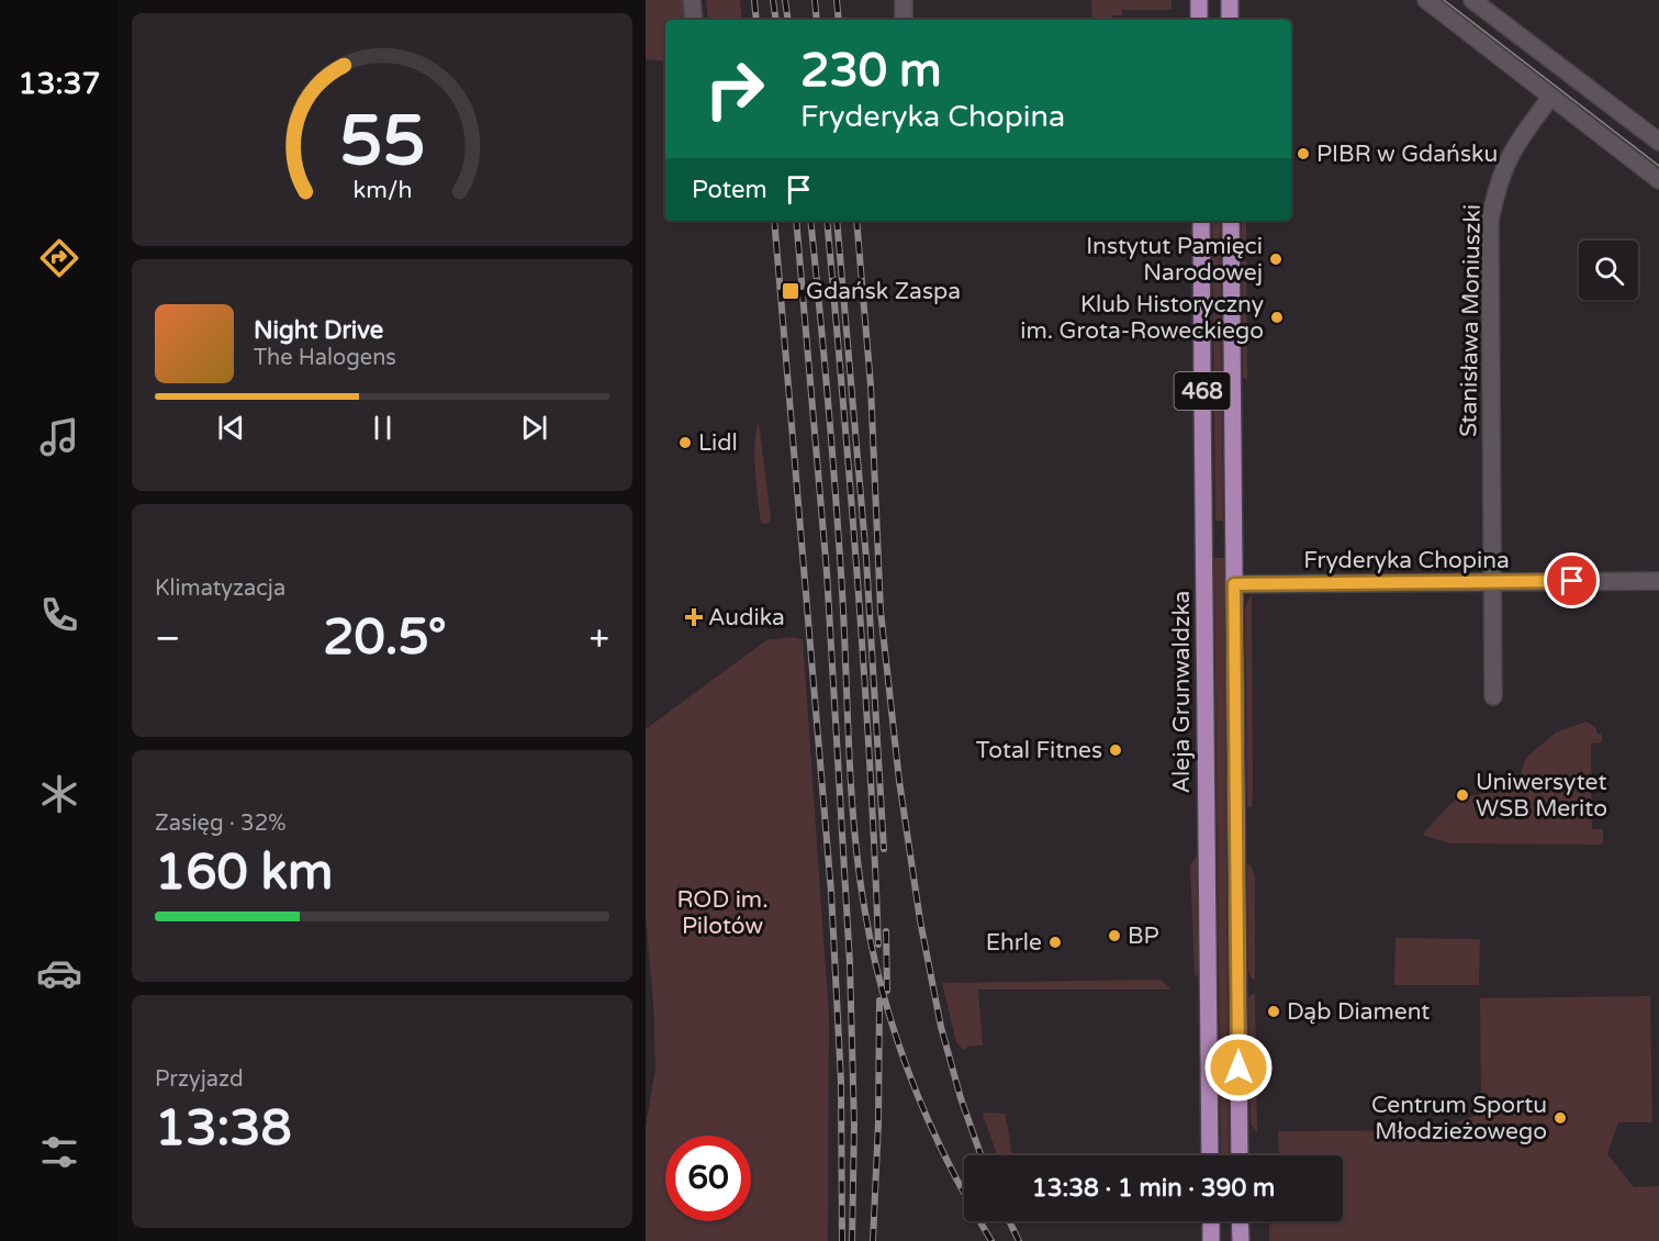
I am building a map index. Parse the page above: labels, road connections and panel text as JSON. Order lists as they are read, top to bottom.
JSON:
{
  "streets": {
    "main road": ["468", "Aleja Grunwaldzka"],
    "street": ["Stanisława Moniuszki", "Fryderyka Chopina"]
  },
  "crossings": [
    ["Stanisława Moniuszki", "Fryderyka Chopina"],
    ["468", "Fryderyka Chopina"]
  ],
  "parks": ["ROD im. Pilotów"],
  "places": {
    "other": [
      "PIBR w Gdańsku",
      "Instytut Pamięci Narodowej",
      "Klub Historyczny im. Grota-Roweckiego",
      "Lidl",
      "Total Fitnes",
      "Uniwersytet WSB Merito",
      "BP",
      "Ehrle",
      "Dąb Diament",
      "Centrum Sportu Młodzieżowego"
    ],
    "transit": ["Gdańsk Zaspa"],
    "health": ["Audika"]
  },
  "page": {
    "tabs": "13:37",
    "turn": ["230 m", "Fryderyka Chopina"],
    "then": "Potem",
    "song": ["Night Drive", "The Halogens"],
    "tile": [
      "Klimatyzacja",
      ["Zasięg · 32%", "160 km"],
      ["Przyjazd", "13:38"]
    ],
    "heat": ["−", "20.5°", "+"],
    "limit": "60",
    "trip": "13:38 · 1 min · 390 m",
    "gauge": ["55", "km/h"]
  }
}
